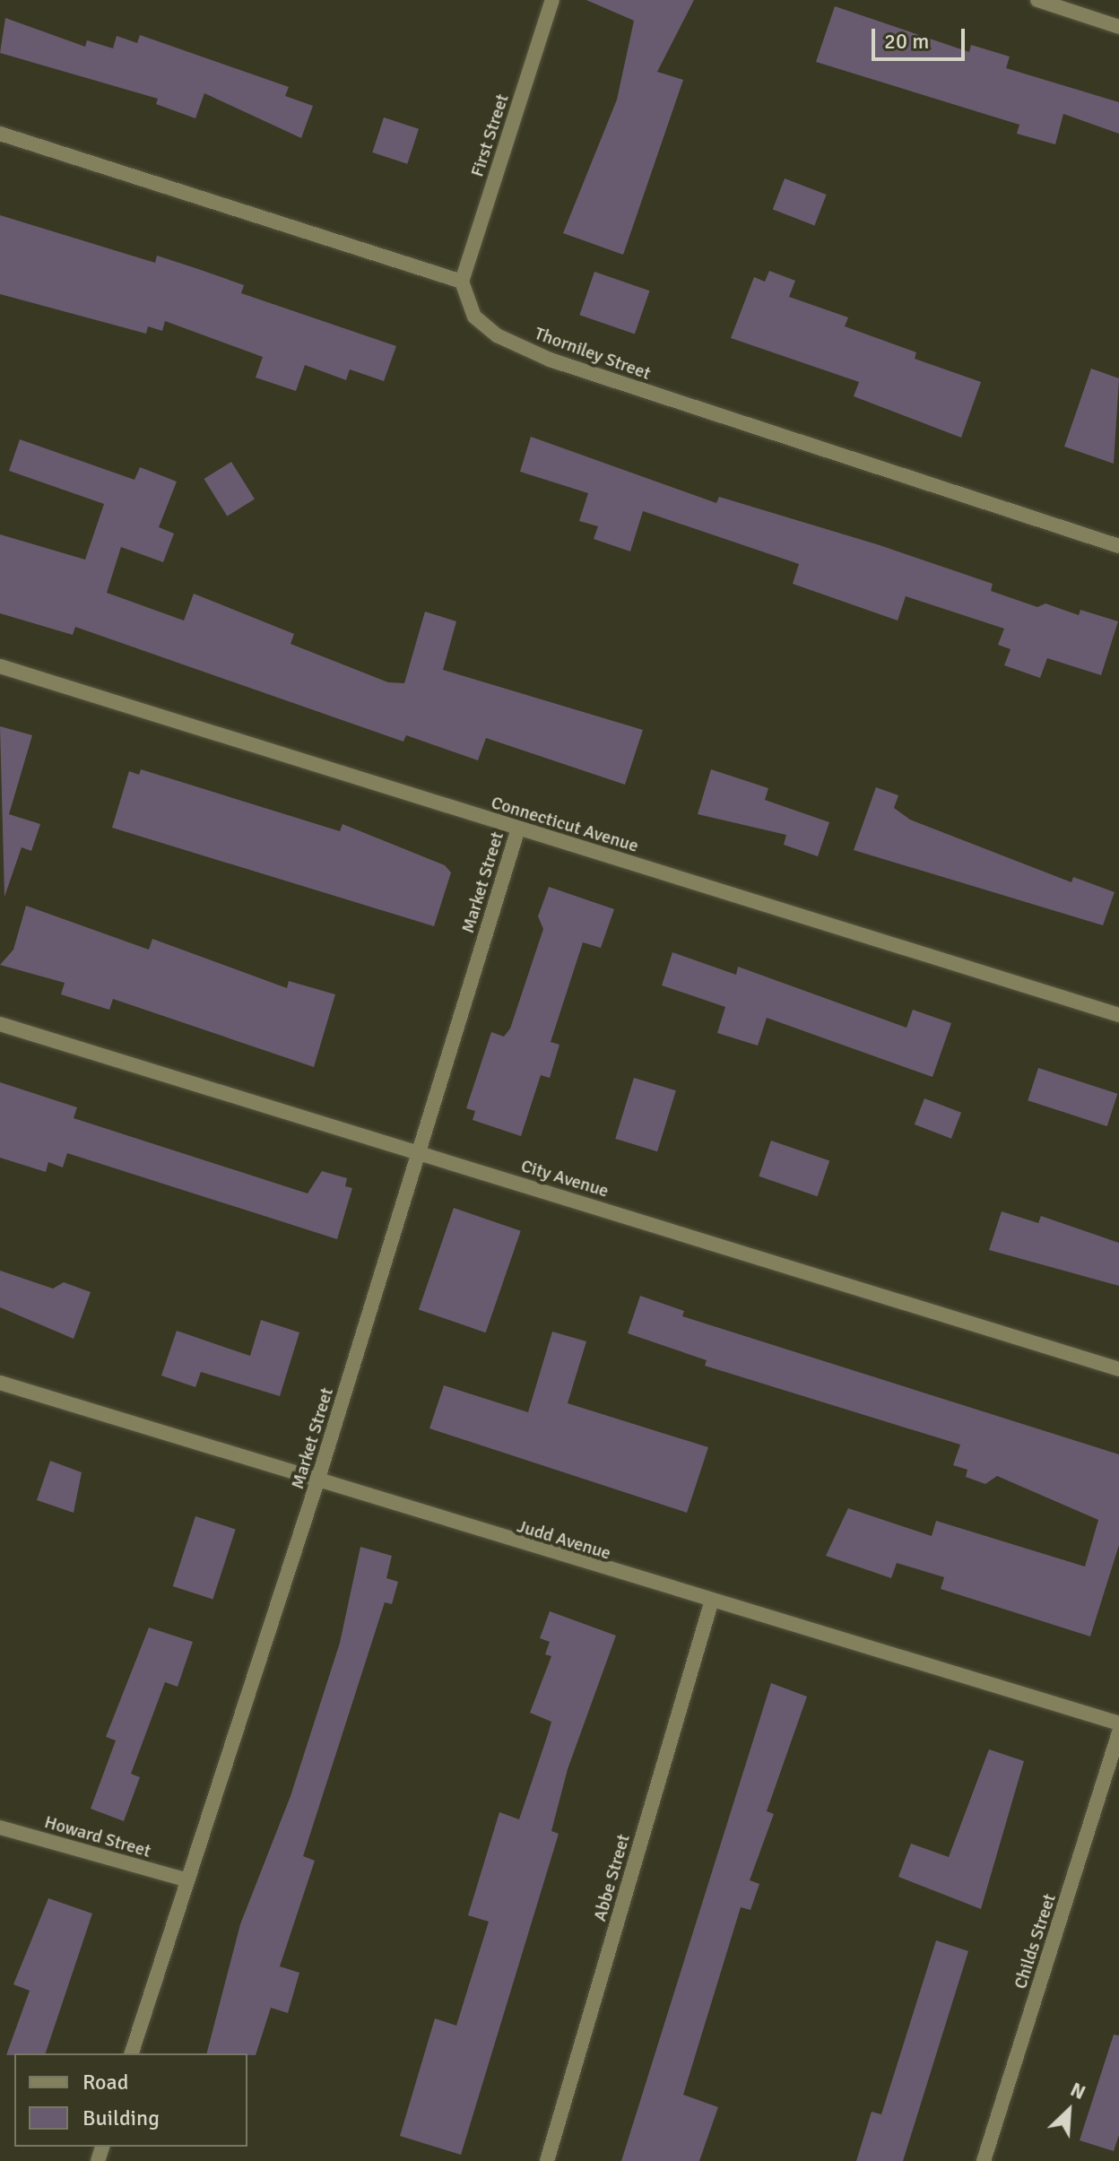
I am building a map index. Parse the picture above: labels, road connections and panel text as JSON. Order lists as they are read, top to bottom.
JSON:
{
  "streets": {
    "street": [
      "First Street",
      "Thorniley Street",
      "Connecticut Avenue",
      "Market Street",
      "City Avenue",
      "Judd Avenue",
      "Howard Street",
      "Abbe Street",
      "Childs Street"
    ]
  },
  "crossings": [
    ["First Street", "Thorniley Street"],
    ["Connecticut Avenue", "Market Street"],
    ["Market Street", "City Avenue"],
    ["Market Street", "Judd Avenue"],
    ["Market Street", "Howard Street"],
    ["Judd Avenue", "Abbe Street"]
  ],
  "legend": ["Road", "Building"],
  "scale_bar": "20 m",
  "north": "top right"
}
